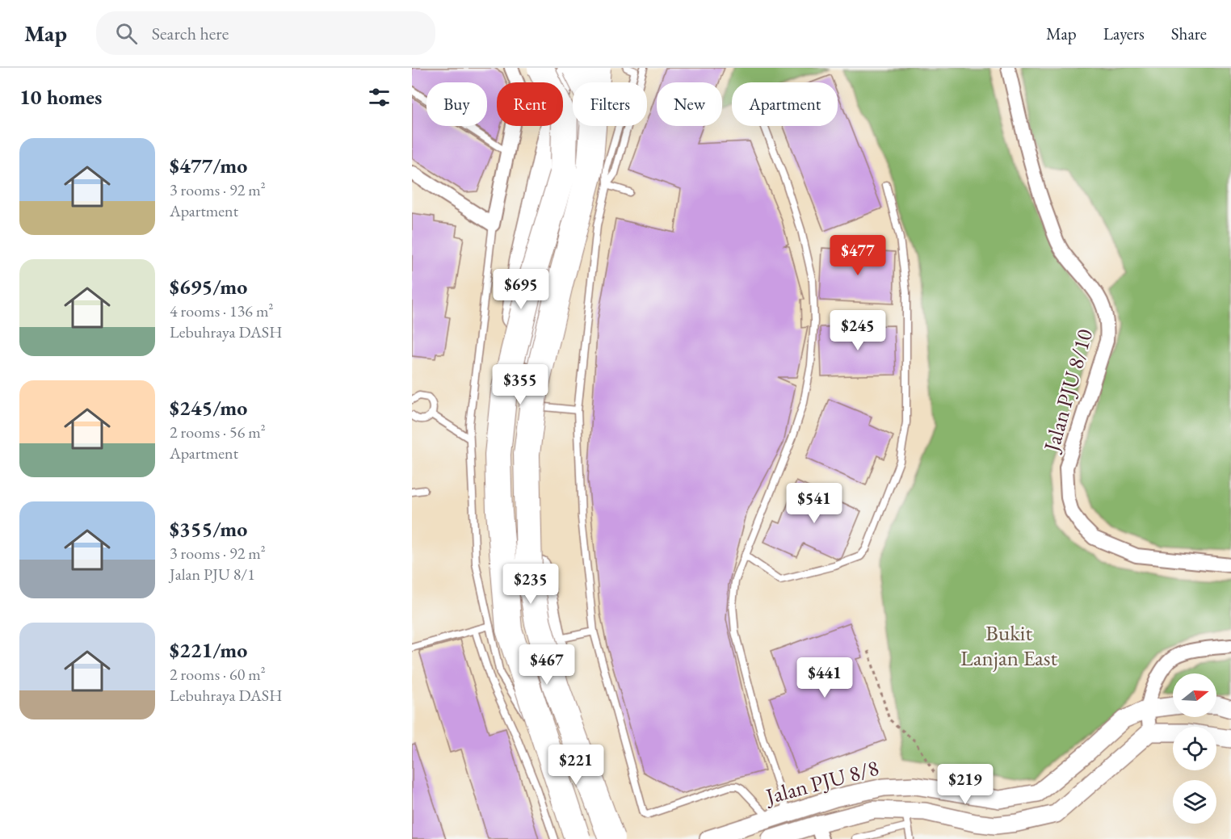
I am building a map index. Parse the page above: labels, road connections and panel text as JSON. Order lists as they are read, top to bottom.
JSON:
{
  "streets": {
    "street": ["Jalan PJU 8/10", "Jalan PJU 8/8"]
  },
  "parks": ["Bukit Lanjan East"],
  "north": "right",
  "page": {
    "header": "Map",
    "search": "Search here",
    "nav": ["Map", "Layers", "Share"],
    "heading": "10 homes",
    "chip": [
      "Buy",
      "Rent",
      "Filters",
      "New",
      "Apartment"
    ],
    "list": [
      {
        "name": "$477/mo",
        "note": "3 rooms · 92 m² · Apartment"
      },
      {
        "name": "$695/mo",
        "note": "4 rooms · 136 m² · Lebuhraya DASH"
      },
      {
        "name": "$245/mo",
        "note": "2 rooms · 56 m² · Apartment"
      },
      {
        "name": "$355/mo",
        "note": "3 rooms · 92 m² · Jalan PJU 8/1"
      },
      {
        "name": "$221/mo",
        "note": "2 rooms · 60 m² · Lebuhraya DASH"
      }
    ],
    "price": [
      "$477",
      "$695",
      "$245",
      "$355",
      "$541",
      "$235",
      "$467",
      "$441",
      "$221",
      "$219"
    ]
  }
}
